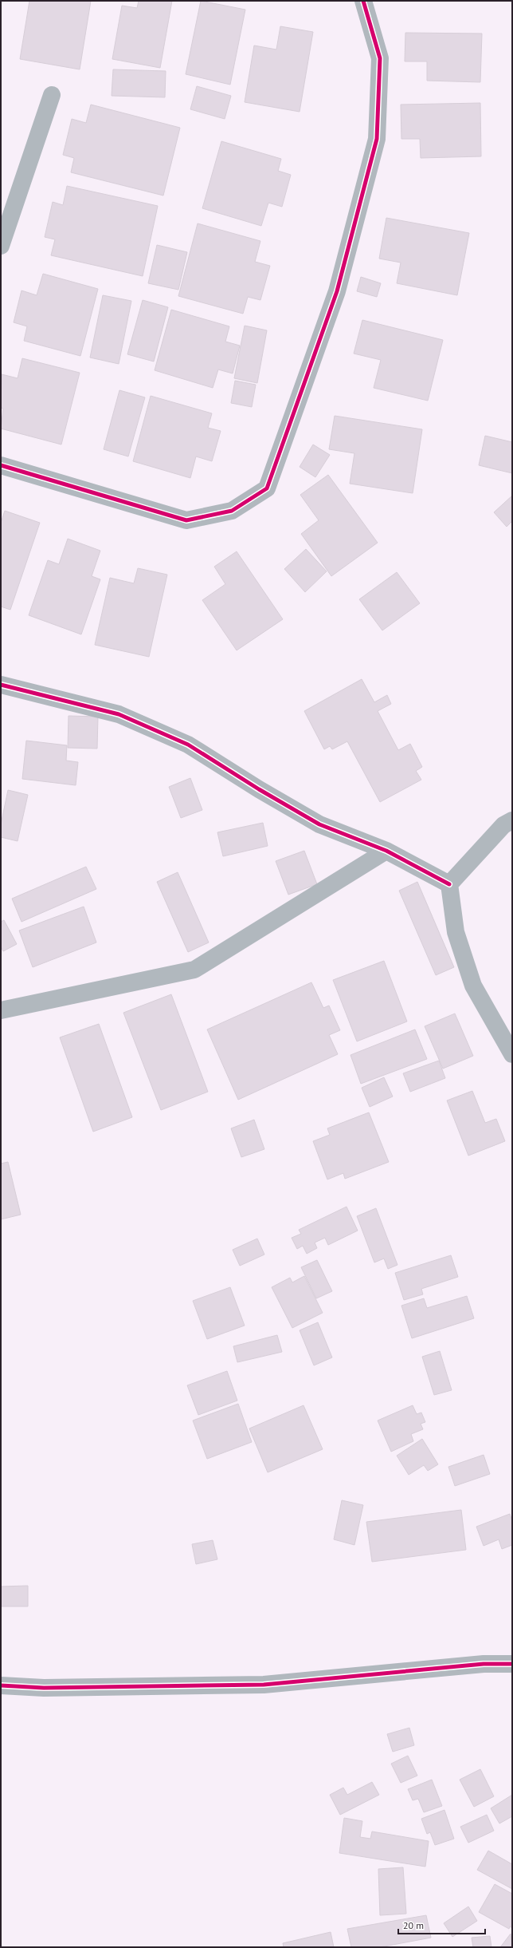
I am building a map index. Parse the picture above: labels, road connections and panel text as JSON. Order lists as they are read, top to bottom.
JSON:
{
  "scale_bar": "20 m"
}
